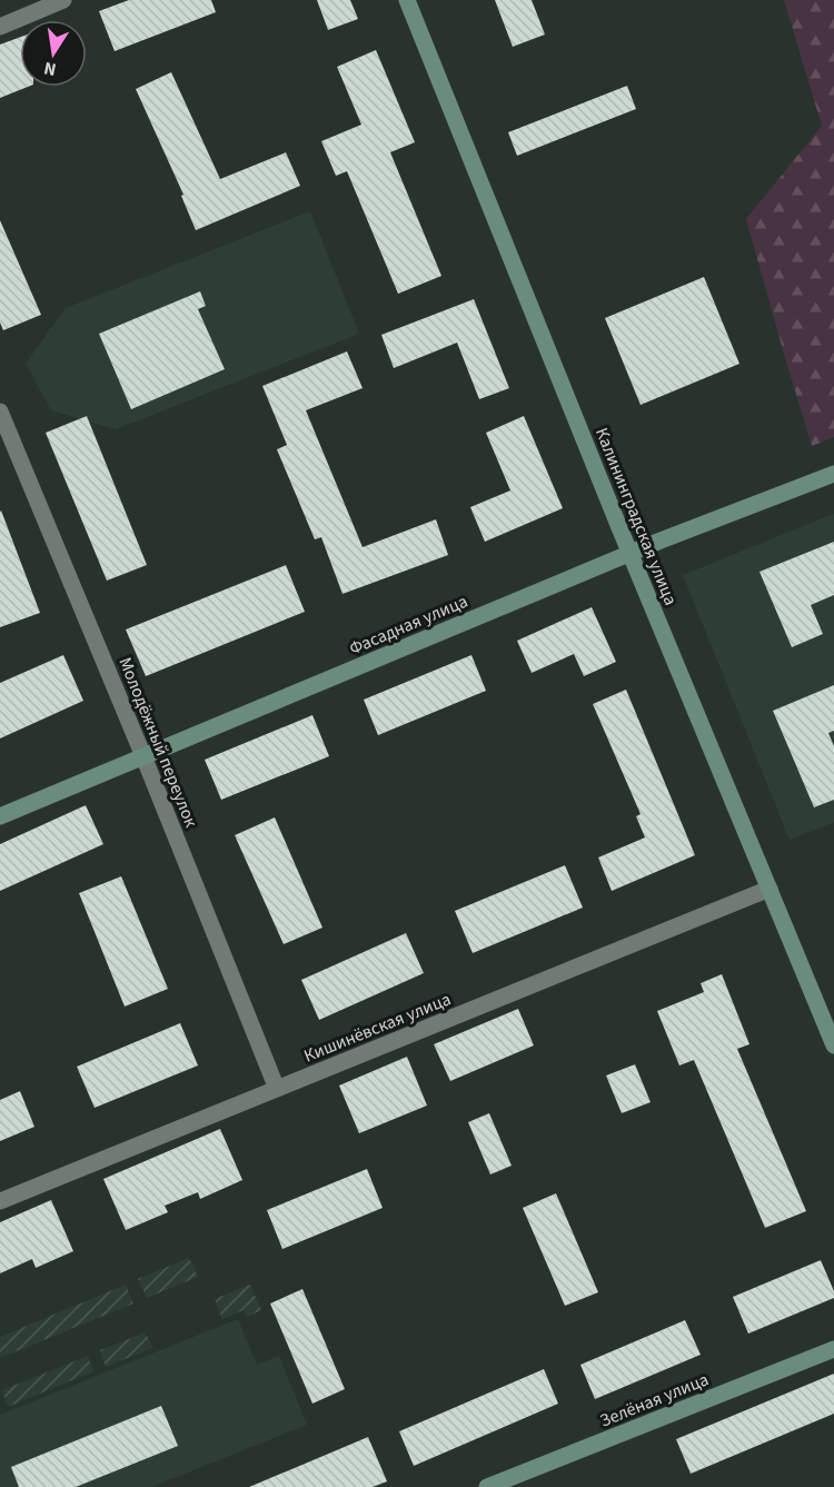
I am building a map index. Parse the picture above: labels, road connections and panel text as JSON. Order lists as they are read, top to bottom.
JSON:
{
  "streets": {
    "street": [
      "Калининградская улица",
      "Фасадная улица",
      "Молодёжный переулок",
      "Кишинёвская улица",
      "Зелёная улица"
    ]
  },
  "crossings": [
    ["Калининградская улица", "Фасадная улица"],
    ["Калининградская улица", "Кишинёвская улица"],
    ["Фасадная улица", "Молодёжный переулок"],
    ["Молодёжный переулок", "Кишинёвская улица"]
  ],
  "north": "bottom"
}
